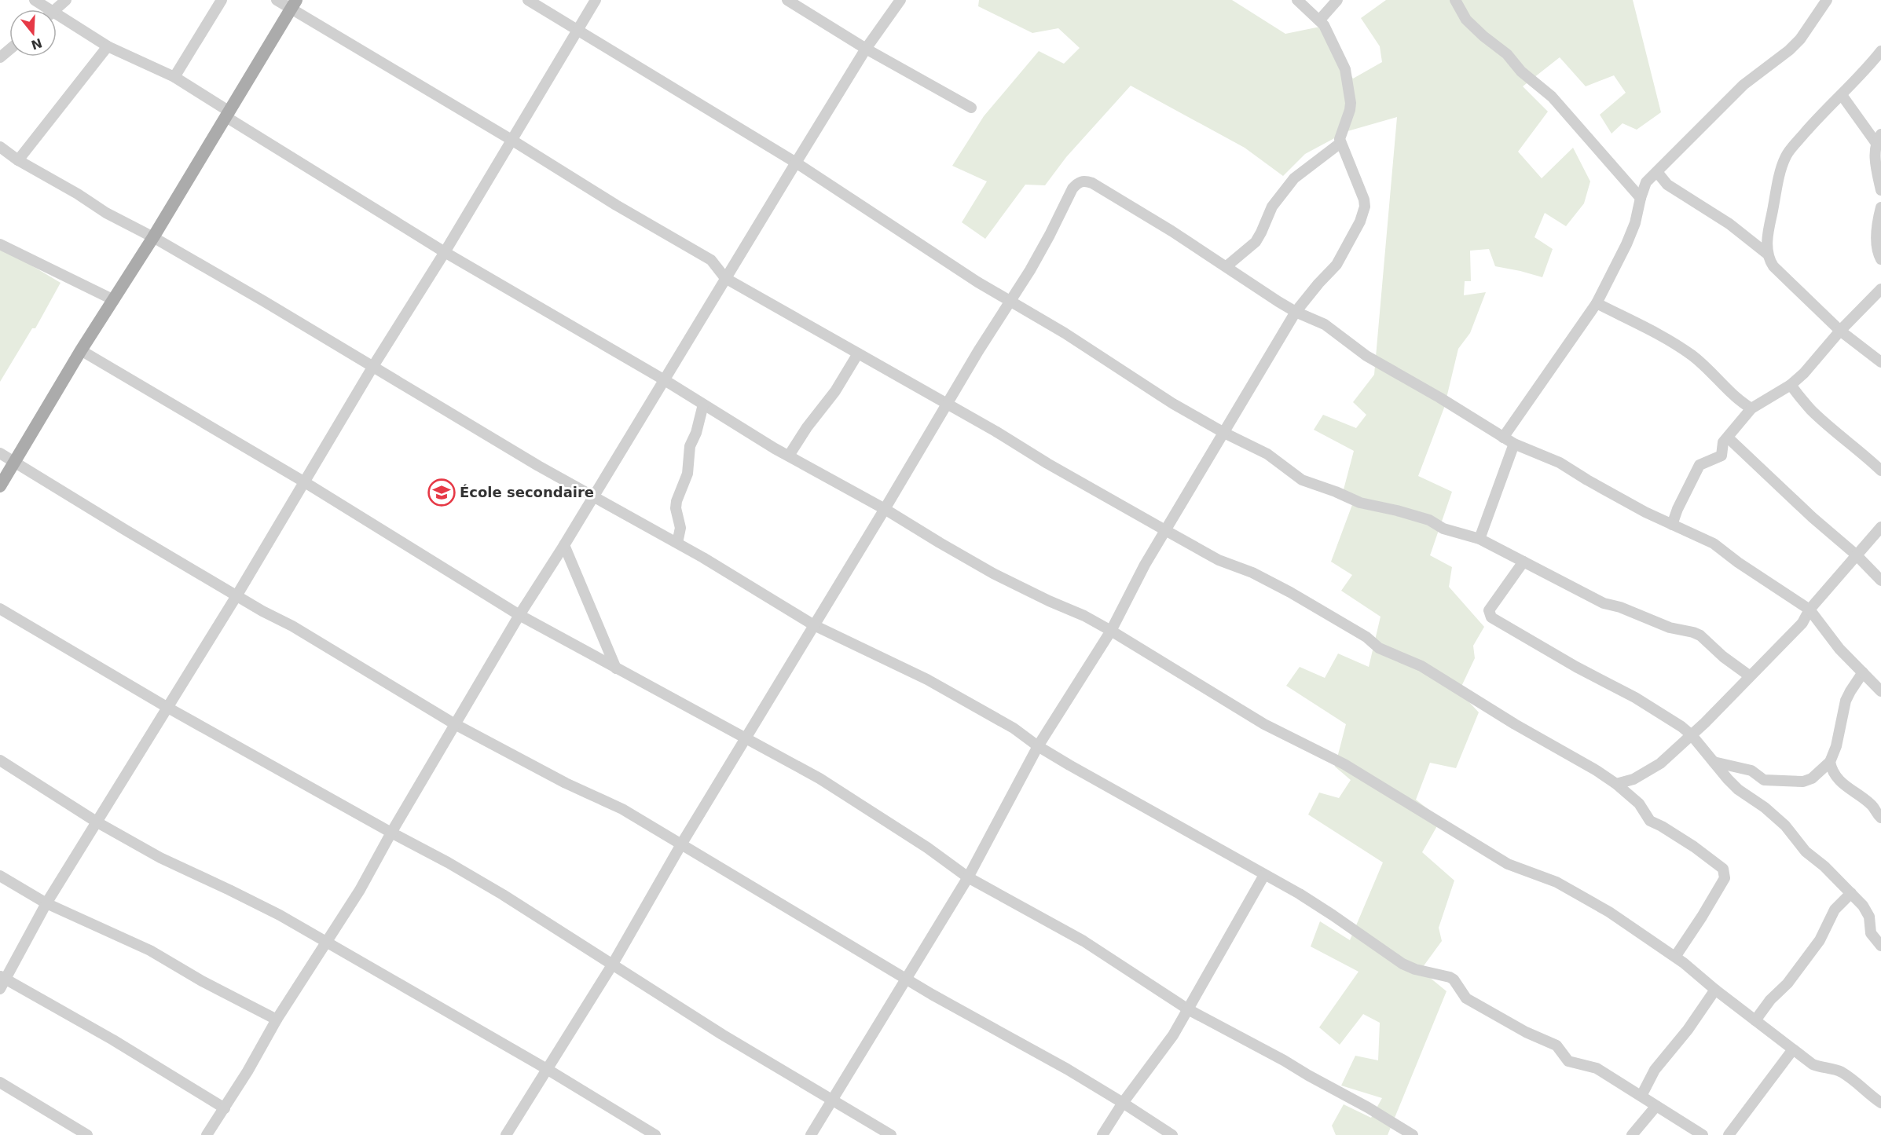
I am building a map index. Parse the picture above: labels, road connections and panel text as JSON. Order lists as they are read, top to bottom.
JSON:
{
  "places": {
    "school or university": ["École secondaire"]
  },
  "north": "bottom"
}
